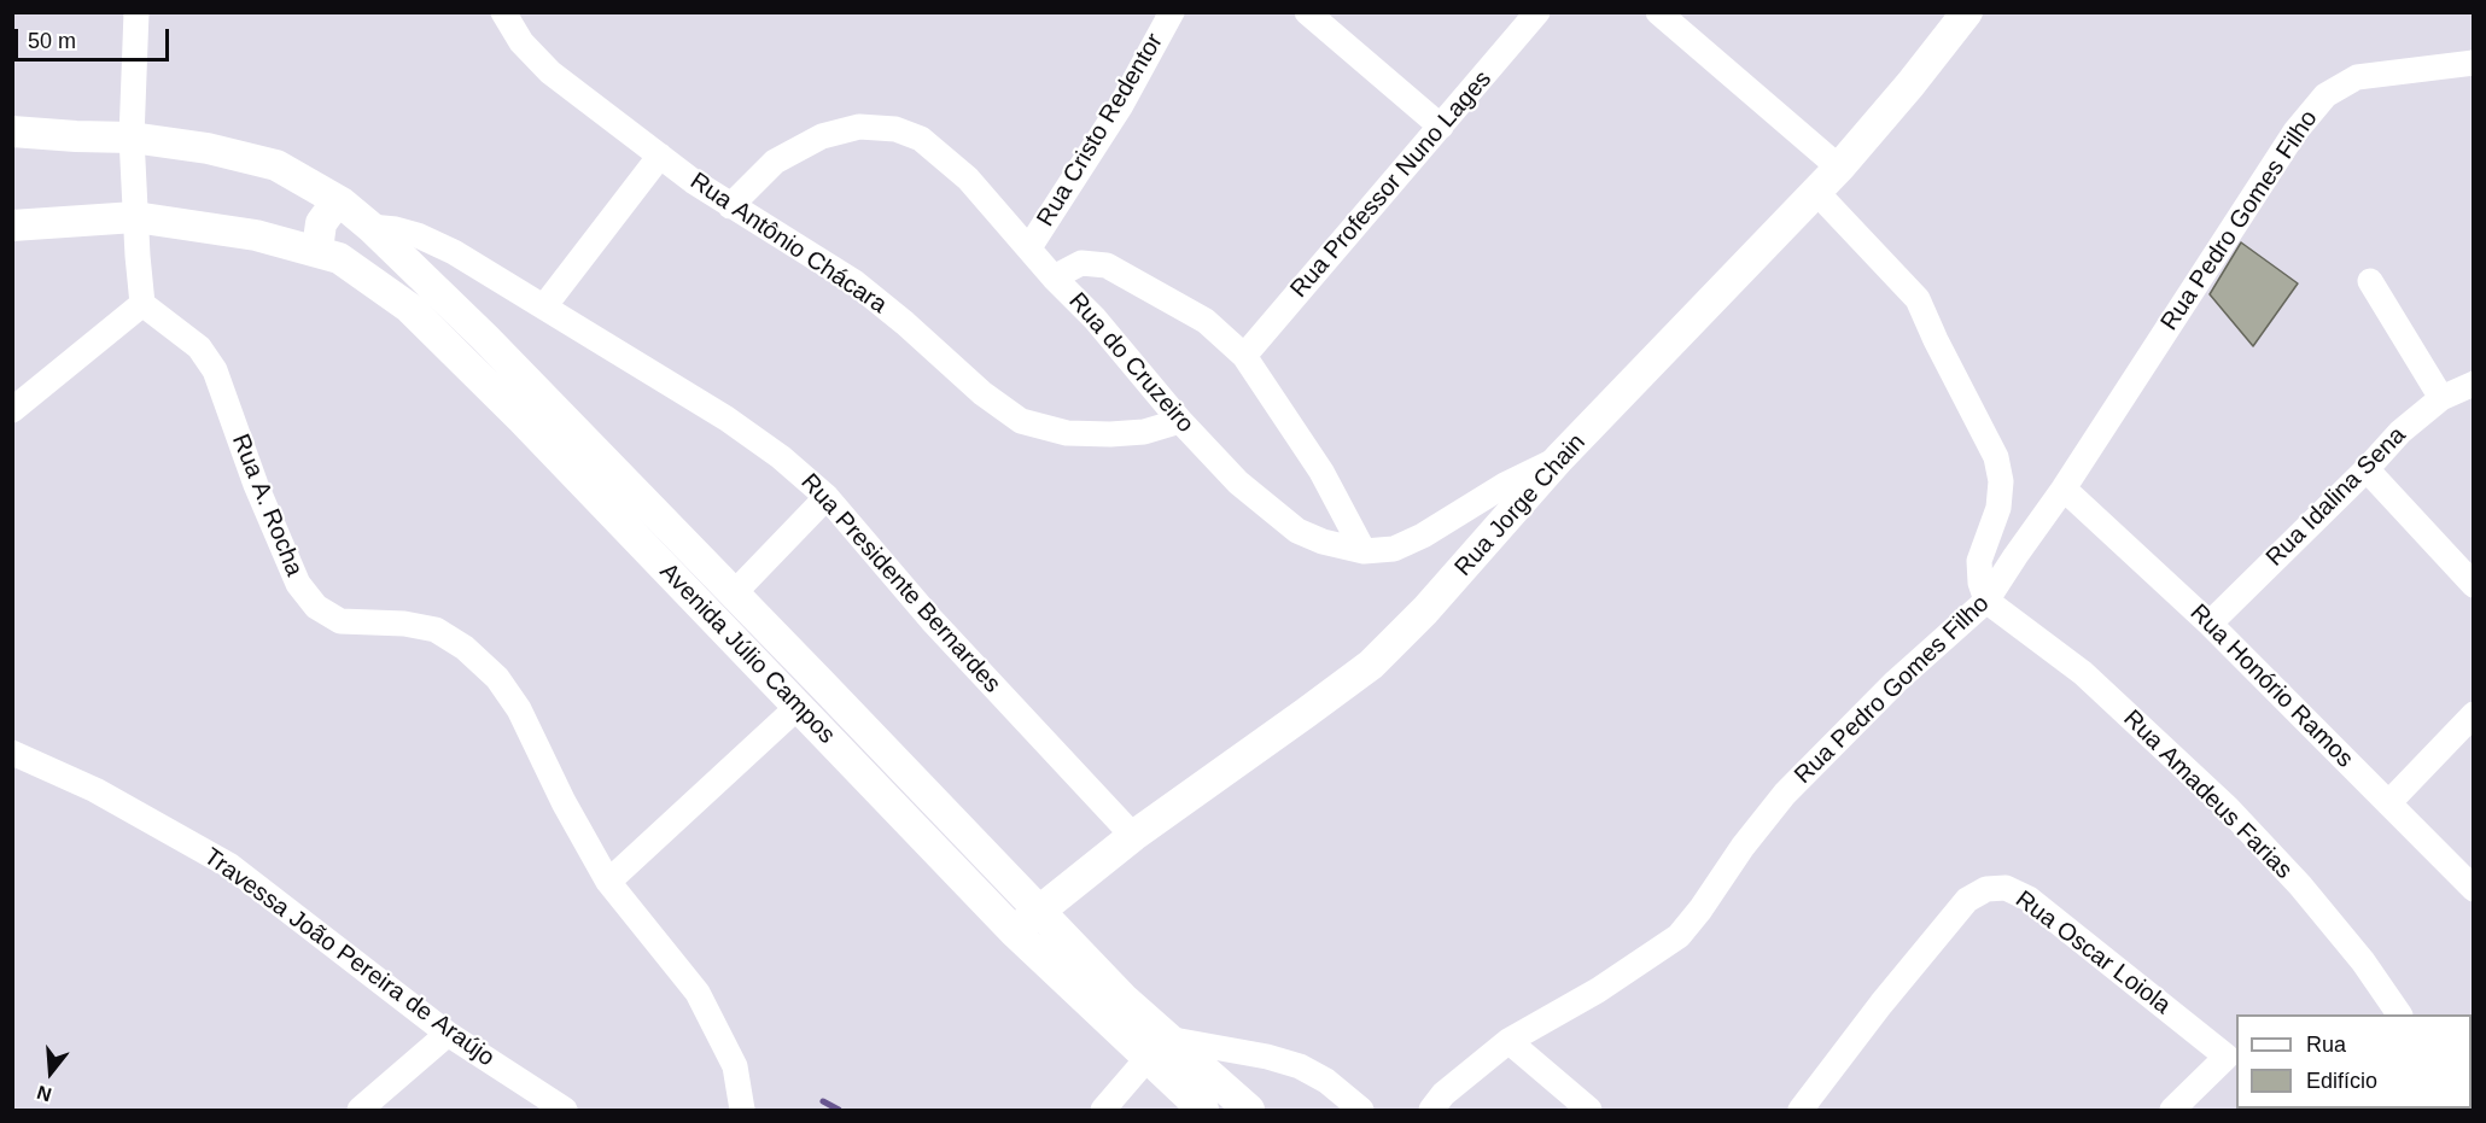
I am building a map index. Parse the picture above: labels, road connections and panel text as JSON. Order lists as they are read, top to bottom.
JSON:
{
  "streets": {
    "street": [
      "Rua Cristo Redentor",
      "Rua Professor Nuno Lages",
      "Rua Pedro Gomes Filho",
      "Rua Antônio Chácara",
      "Rua do Cruzeiro",
      "Rua Idalina Sena",
      "Rua A. Rocha",
      "Rua Jorge Chain",
      "Rua Presidente Bernardes",
      "Avenida Júlio Campos",
      "Rua Honório Ramos",
      "Rua Amadeus Farias",
      "Rua Oscar Loiola",
      "Travessa João Pereira de Araújo"
    ]
  },
  "crossings": [
    ["Rua Cristo Redentor", "Rua do Cruzeiro"],
    ["Rua Pedro Gomes Filho", "Rua Honório Ramos"],
    ["Rua Pedro Gomes Filho", "Rua Amadeus Farias"],
    ["Rua Antônio Chácara", "Rua do Cruzeiro"],
    ["Rua do Cruzeiro", "Rua Jorge Chain"],
    ["Rua Idalina Sena", "Rua Honório Ramos"],
    ["Rua Jorge Chain", "Rua Presidente Bernardes"],
    ["Rua Jorge Chain", "Avenida Júlio Campos"]
  ],
  "legend": ["Rua", "Edifício"],
  "scale_bar": "50 m",
  "north": "bottom"
}
